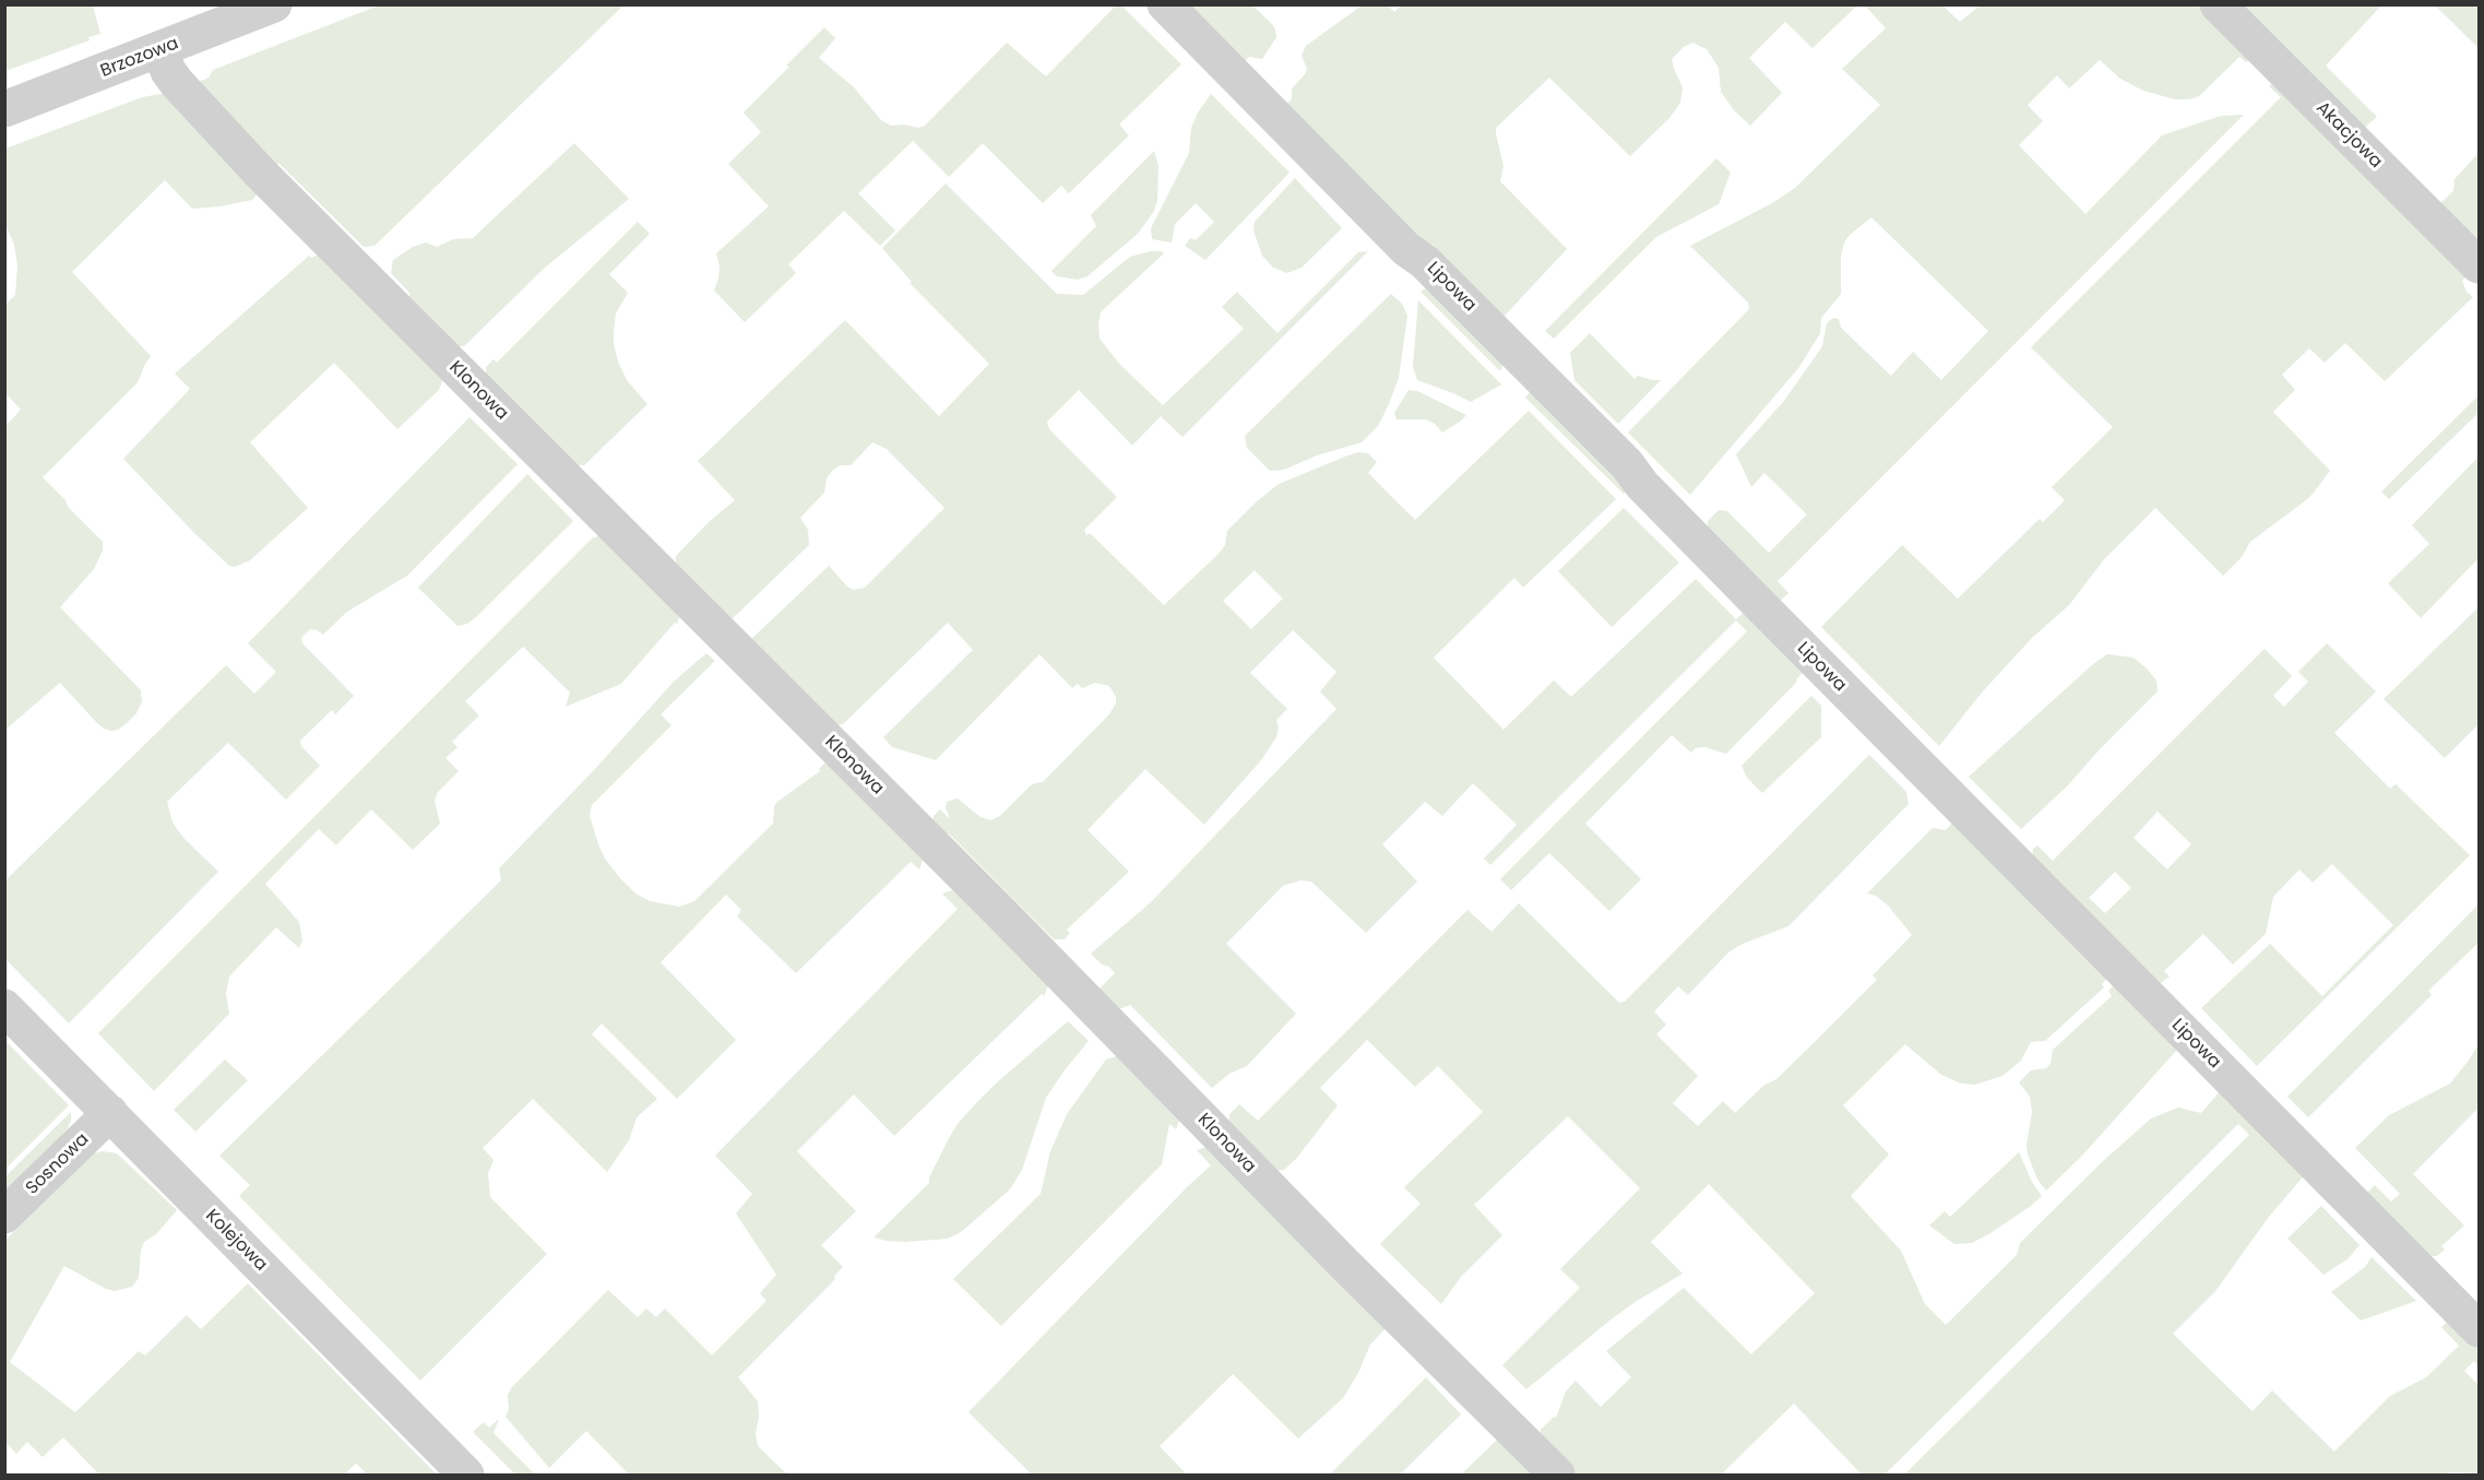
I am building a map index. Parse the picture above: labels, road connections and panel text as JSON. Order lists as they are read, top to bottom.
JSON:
{
  "streets": {
    "street": [
      "Brzozowa",
      "Akacjowa",
      "Lipowa",
      "Klonowa",
      "Sosnowa",
      "Kolejowa"
    ]
  },
  "crossings": [
    ["Brzozowa", "Klonowa"],
    ["Sosnowa", "Kolejowa"]
  ]
}
